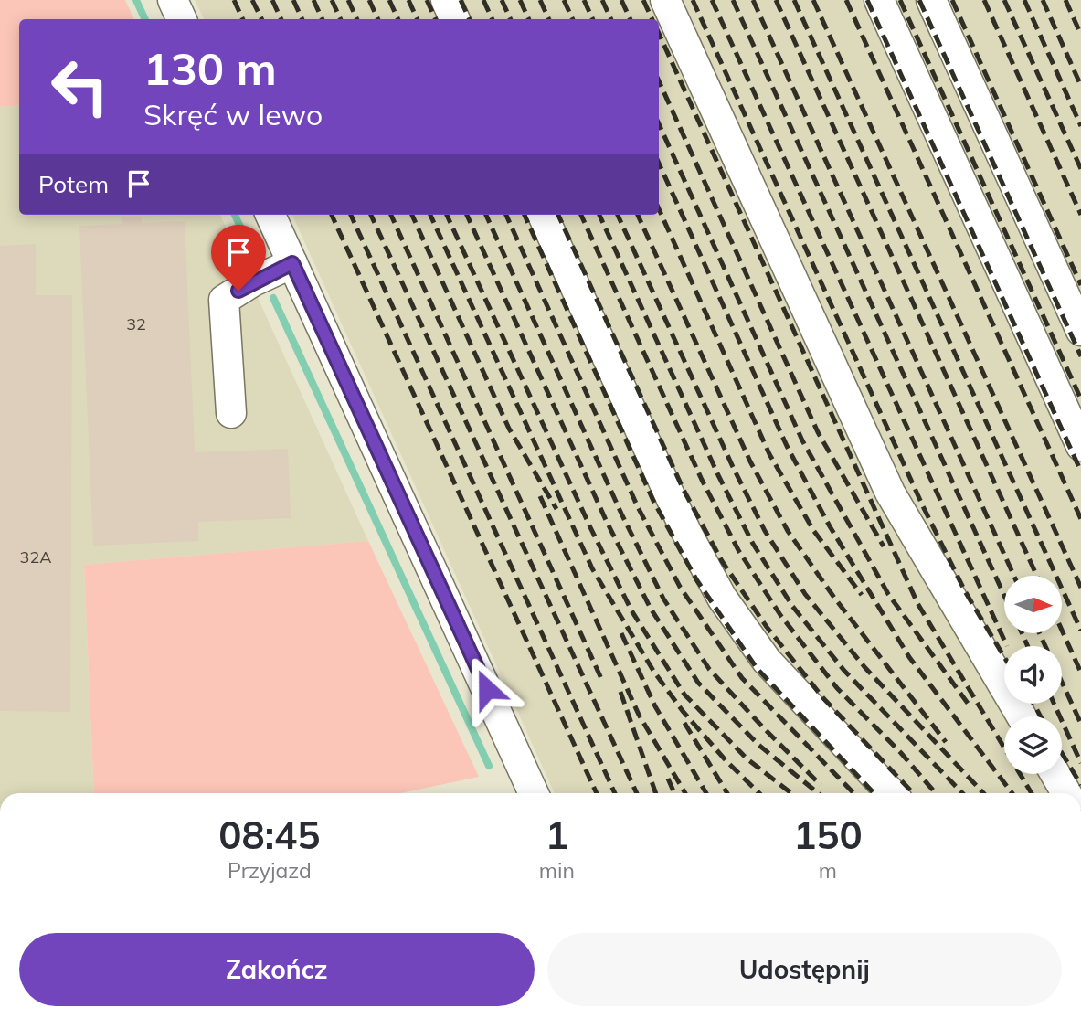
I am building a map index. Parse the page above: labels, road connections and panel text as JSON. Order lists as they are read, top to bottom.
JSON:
{
  "house_numbers": ["32", "32A"],
  "north": "right",
  "page": {
    "turn": ["130 m", "Skręć w lewo"],
    "then": "Potem",
    "eta": [
      "08:45",
      "Przyjazd",
      "1",
      "min",
      "150",
      "m"
    ],
    "buttons": ["Zakończ", "Udostępnij"]
  }
}
